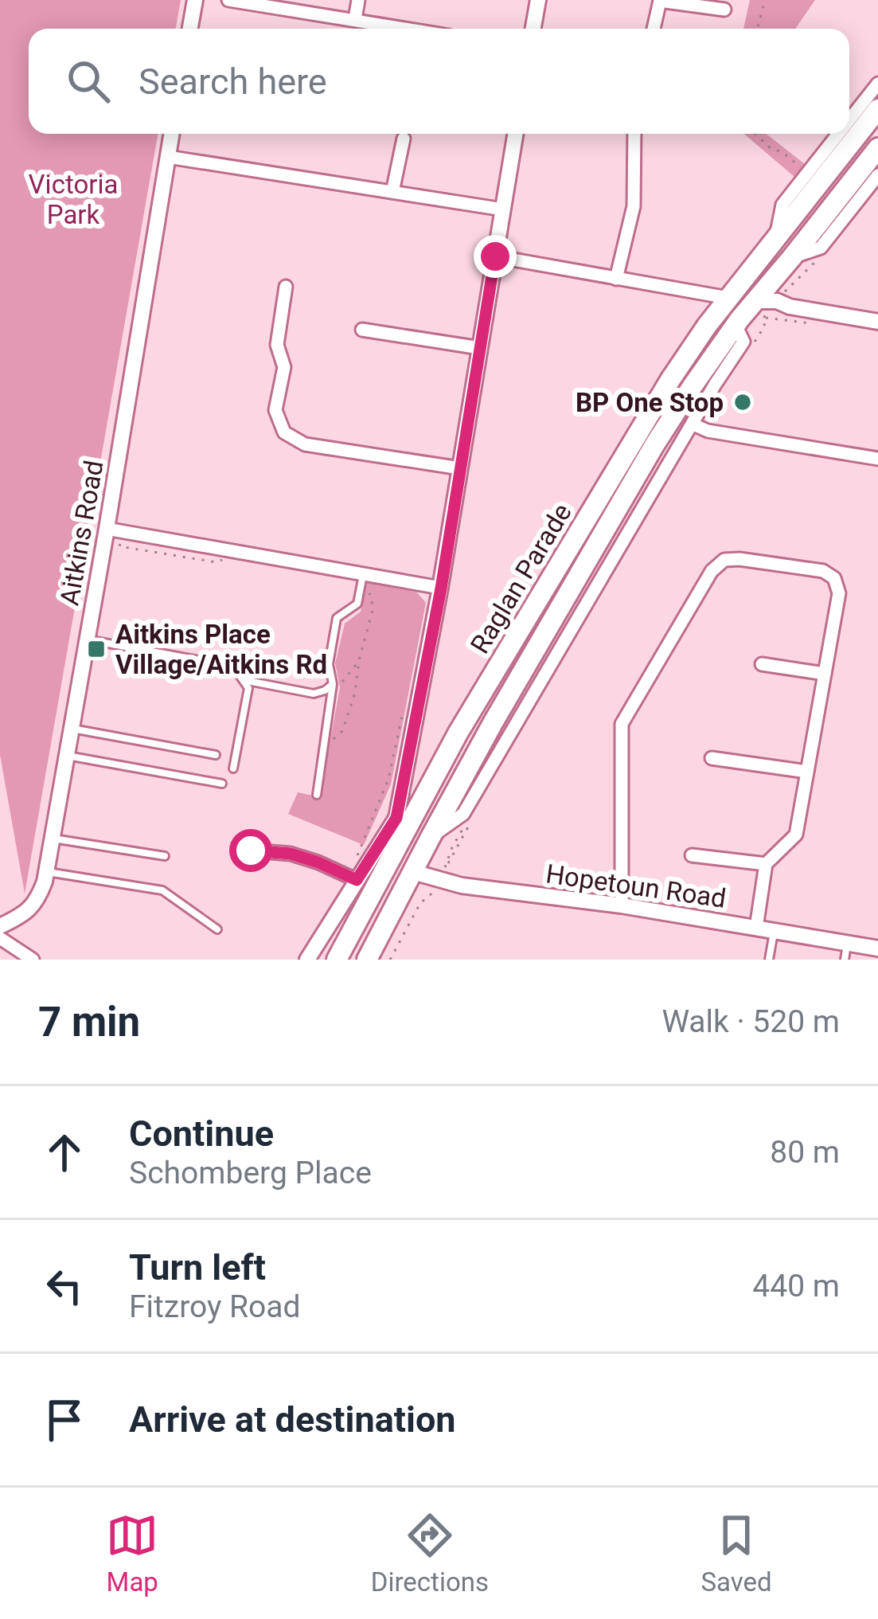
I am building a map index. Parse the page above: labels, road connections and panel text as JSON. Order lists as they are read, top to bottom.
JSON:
{
  "streets": {
    "highway": ["Raglan Parade"],
    "street": ["Aitkins Road", "Hopetoun Road"]
  },
  "crossings": [
    ["Raglan Parade", "Hopetoun Road"]
  ],
  "parks": ["Victoria Park"],
  "places": {
    "other": ["BP One Stop"],
    "transit": ["Aitkins Place Village/Aitkins Rd"]
  },
  "page": {
    "search": "Search here",
    "heading": ["7 min", "Walk · 520 m"],
    "list": [
      ["Continue", "Schomberg Place", "80 m"],
      ["Turn left", "Fitzroy Road", "440 m"],
      "Arrive at destination"
    ],
    "nav": ["Map", "Directions", "Saved"]
  }
}
